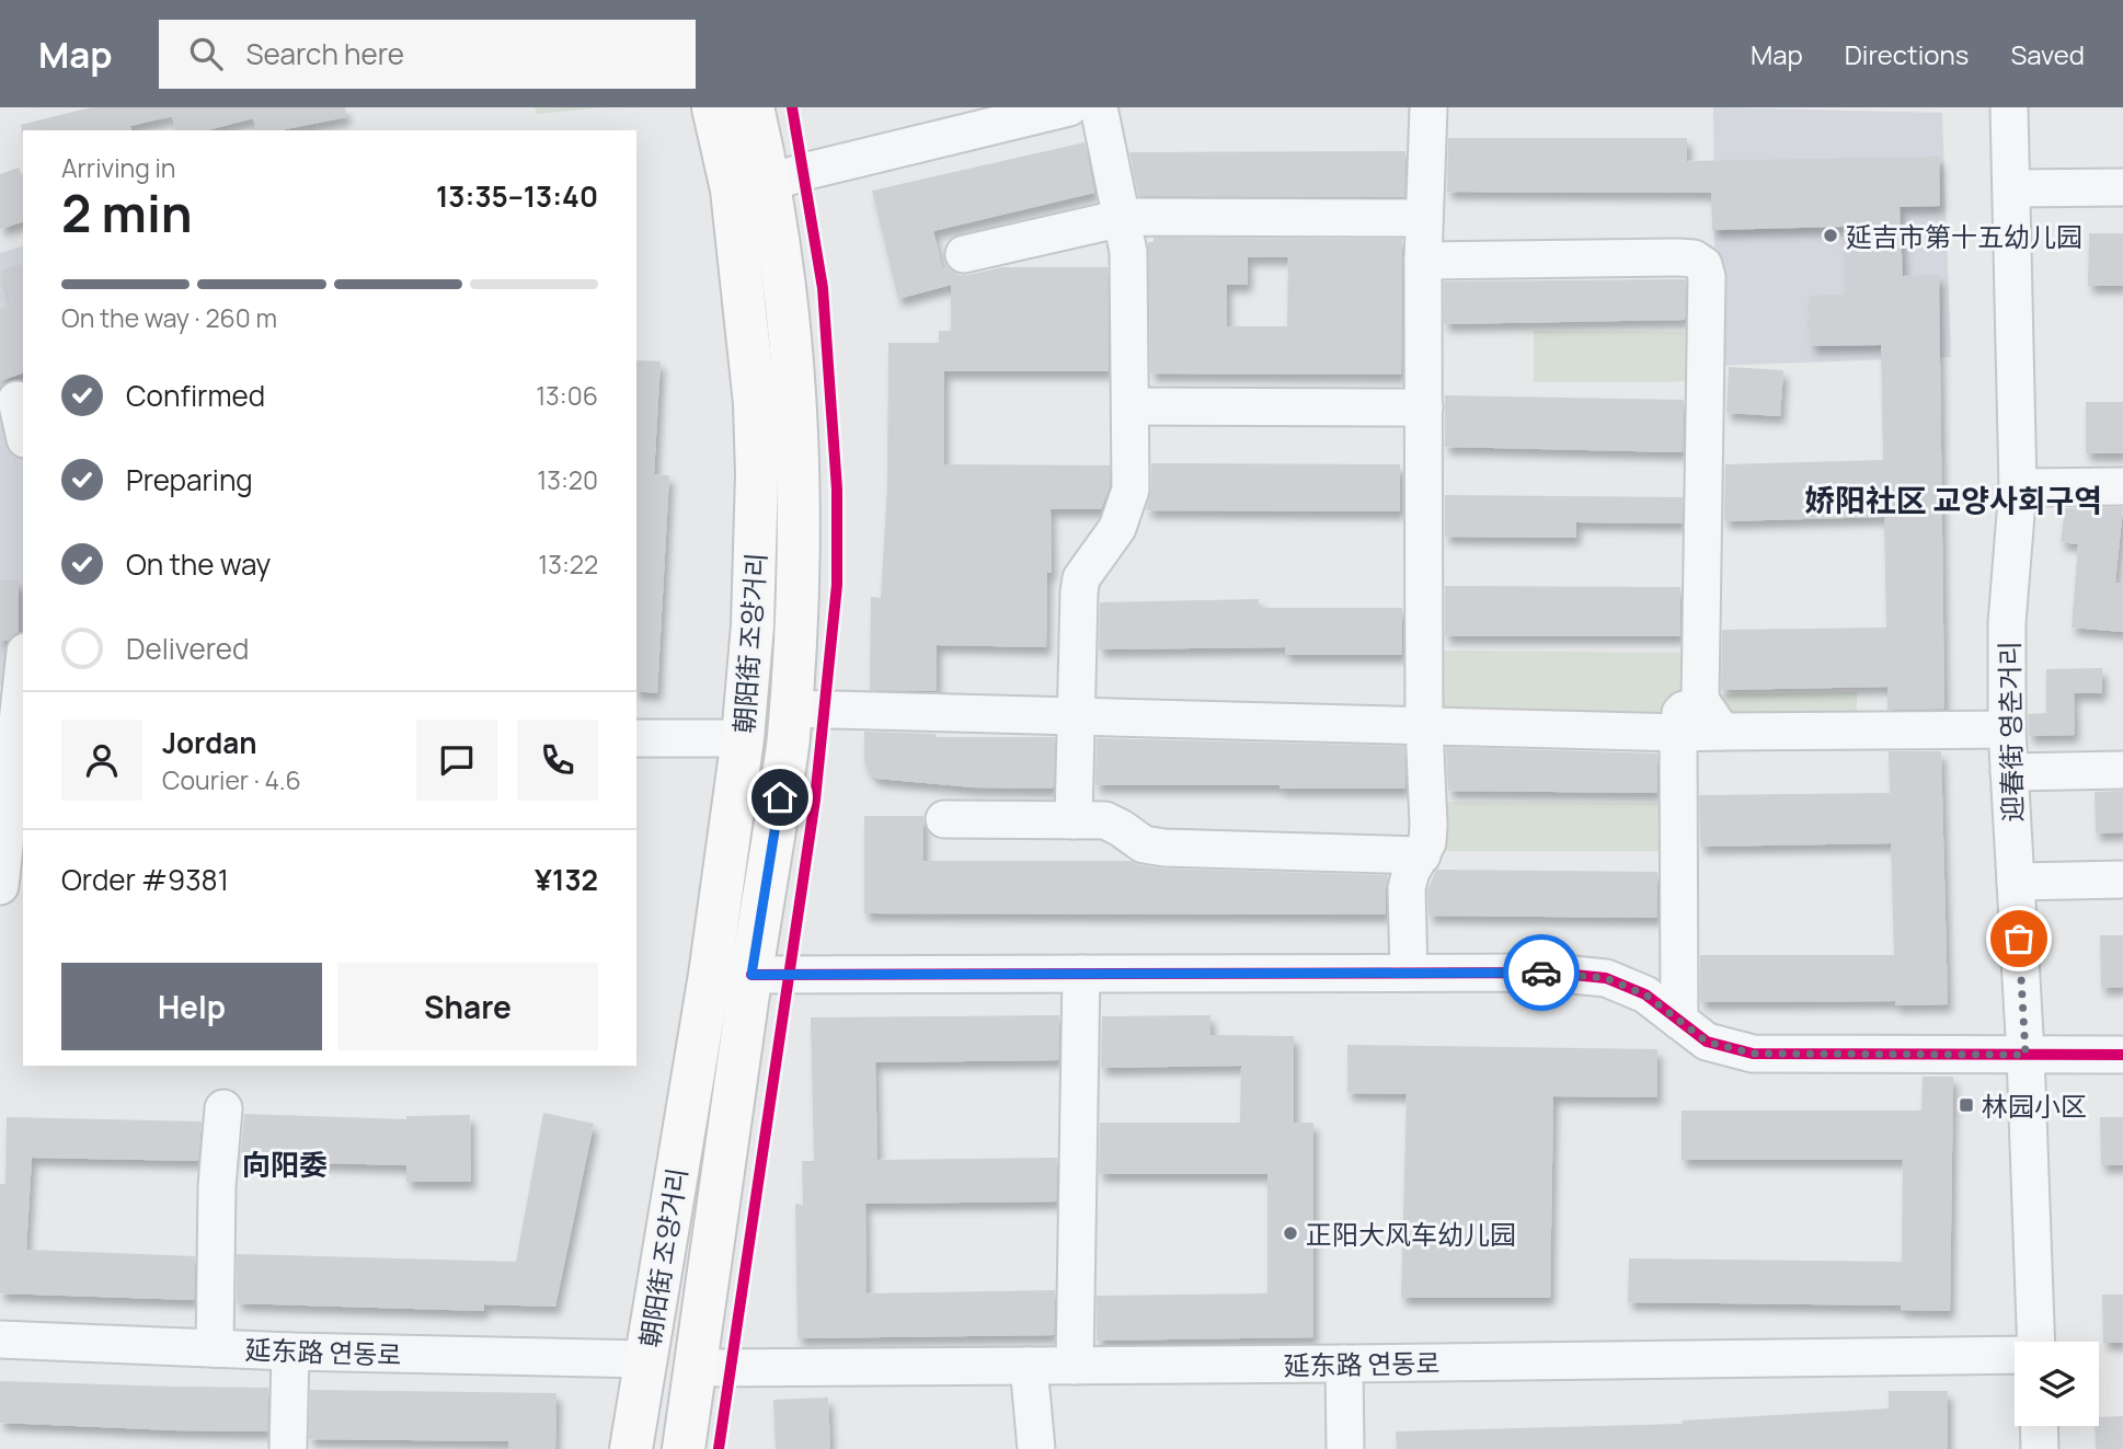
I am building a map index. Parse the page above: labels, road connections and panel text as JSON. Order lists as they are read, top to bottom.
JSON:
{
  "streets": {
    "main road": ["朝阳街 조양거리"],
    "street": ["迎春街 영춘거리", "延东路 연동로"]
  },
  "crossings": [
    ["朝阳街 조양거리", "延东路 연동로"]
  ],
  "districts": ["娇阳社区 교양사회구역", "向阳委"],
  "places": {
    "other": ["延吉市第十五幼儿园", "正阳大风车幼儿园"],
    "transit": ["林园小区"]
  },
  "page": {
    "header": "Map",
    "search": "Search here",
    "nav": ["Map", "Directions", "Saved"],
    "heading": ["2 min", "Arriving in", "13:35–13:40"],
    "panel": [
      "Jordan",
      "Courier · 4.6",
      "Order #9381",
      "¥132"
    ],
    "bar": "On the way · 260 m",
    "list": [
      ["Confirmed", "13:06"],
      ["Preparing", "13:20"],
      ["On the way", "13:22"],
      "Delivered"
    ],
    "buttons": ["Help", "Share"]
  }
}
